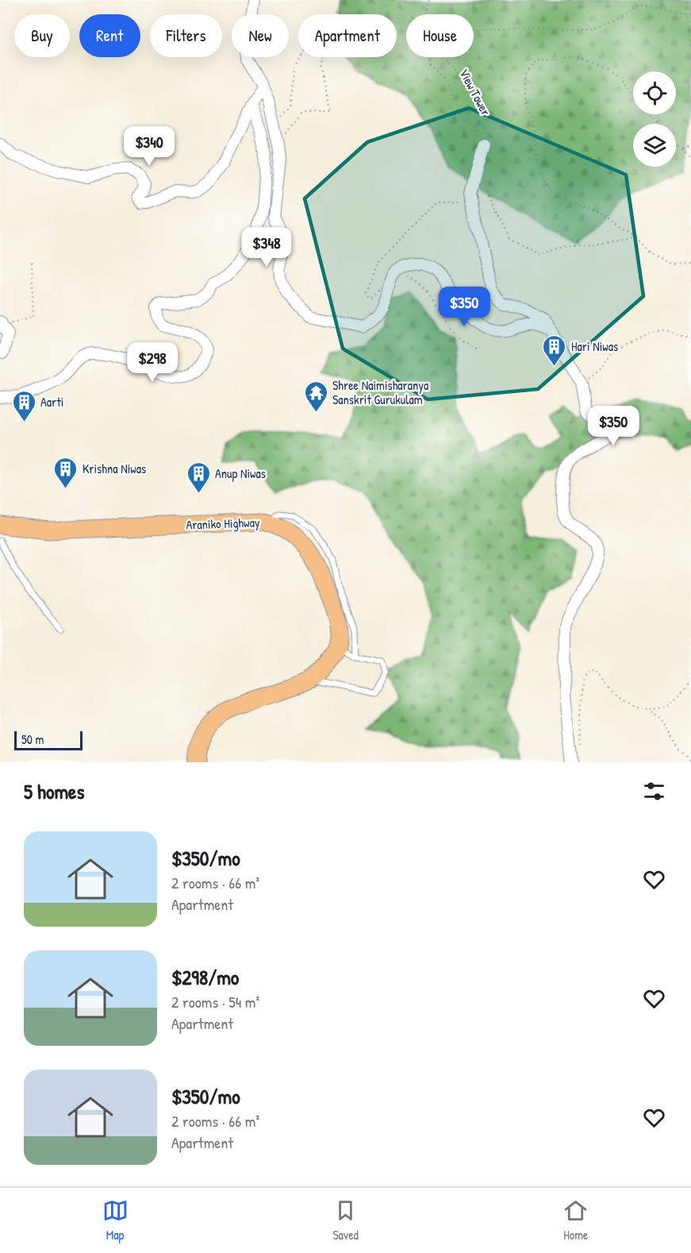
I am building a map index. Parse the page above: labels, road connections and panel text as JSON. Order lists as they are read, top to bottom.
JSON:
{
  "streets": {
    "highway": ["Araniko Highway"],
    "path": ["View Tower"]
  },
  "places": {
    "building": [
      "Hari Niwas",
      "Aarti",
      "Krishna Niwas",
      "Anup Niwas"
    ],
    "temple": ["Shree Naimisharanya Sanskrit Gurukulam"]
  },
  "scale_bar": "50 m",
  "page": {
    "chip": [
      "Buy",
      "Rent",
      "Filters",
      "New",
      "Apartment",
      "House"
    ],
    "price": [
      "$340",
      "$348",
      "$350",
      "$298",
      "$350"
    ],
    "scale": "50 m",
    "heading": "5 homes",
    "list": [
      {
        "name": "$350/mo",
        "note": "2 rooms · 66 m² · Apartment"
      },
      {
        "name": "$298/mo",
        "note": "2 rooms · 54 m² · Apartment"
      },
      {
        "name": "$350/mo",
        "note": "2 rooms · 66 m² · Apartment"
      }
    ],
    "tabs": ["Map", "Saved", "Home"]
  }
}
